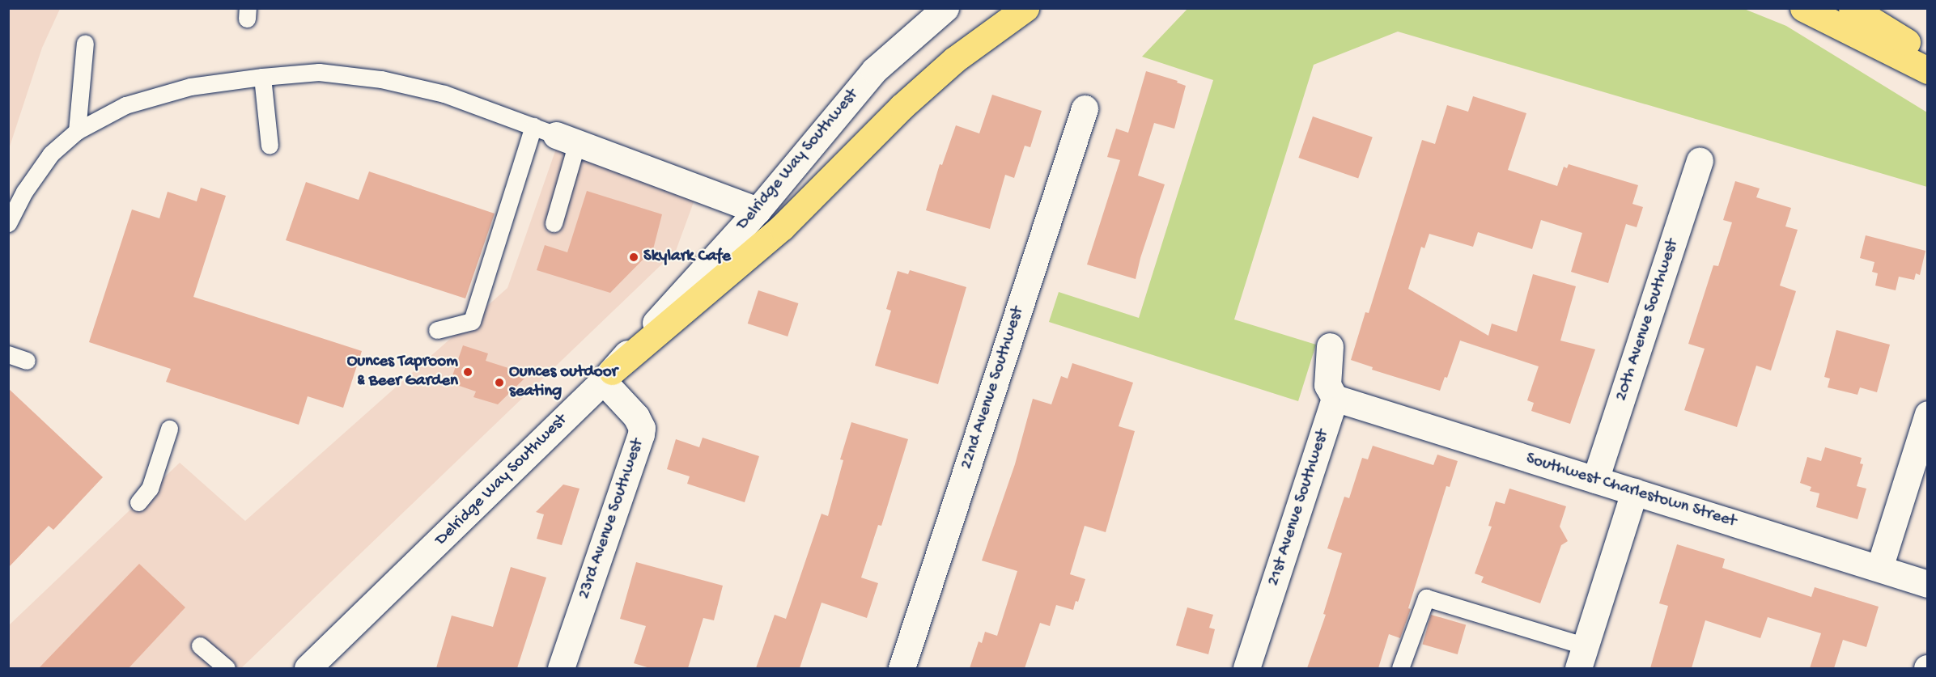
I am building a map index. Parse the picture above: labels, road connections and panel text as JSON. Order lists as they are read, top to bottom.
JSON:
{
  "streets": {
    "street": [
      "Delridge Way Southwest",
      "20th Avenue Southwest",
      "22nd Avenue Southwest",
      "Southwest Charlestown Street",
      "21st Avenue Southwest",
      "23rd Avenue Southwest"
    ]
  },
  "crossings": [
    ["Delridge Way Southwest", "23rd Avenue Southwest"],
    ["20th Avenue Southwest", "Southwest Charlestown Street"],
    ["Southwest Charlestown Street", "21st Avenue Southwest"]
  ],
  "places": ["Skylark Cafe", "Ounces Taproom & Beer Garden", "Ounces outdoor seating"]
}
